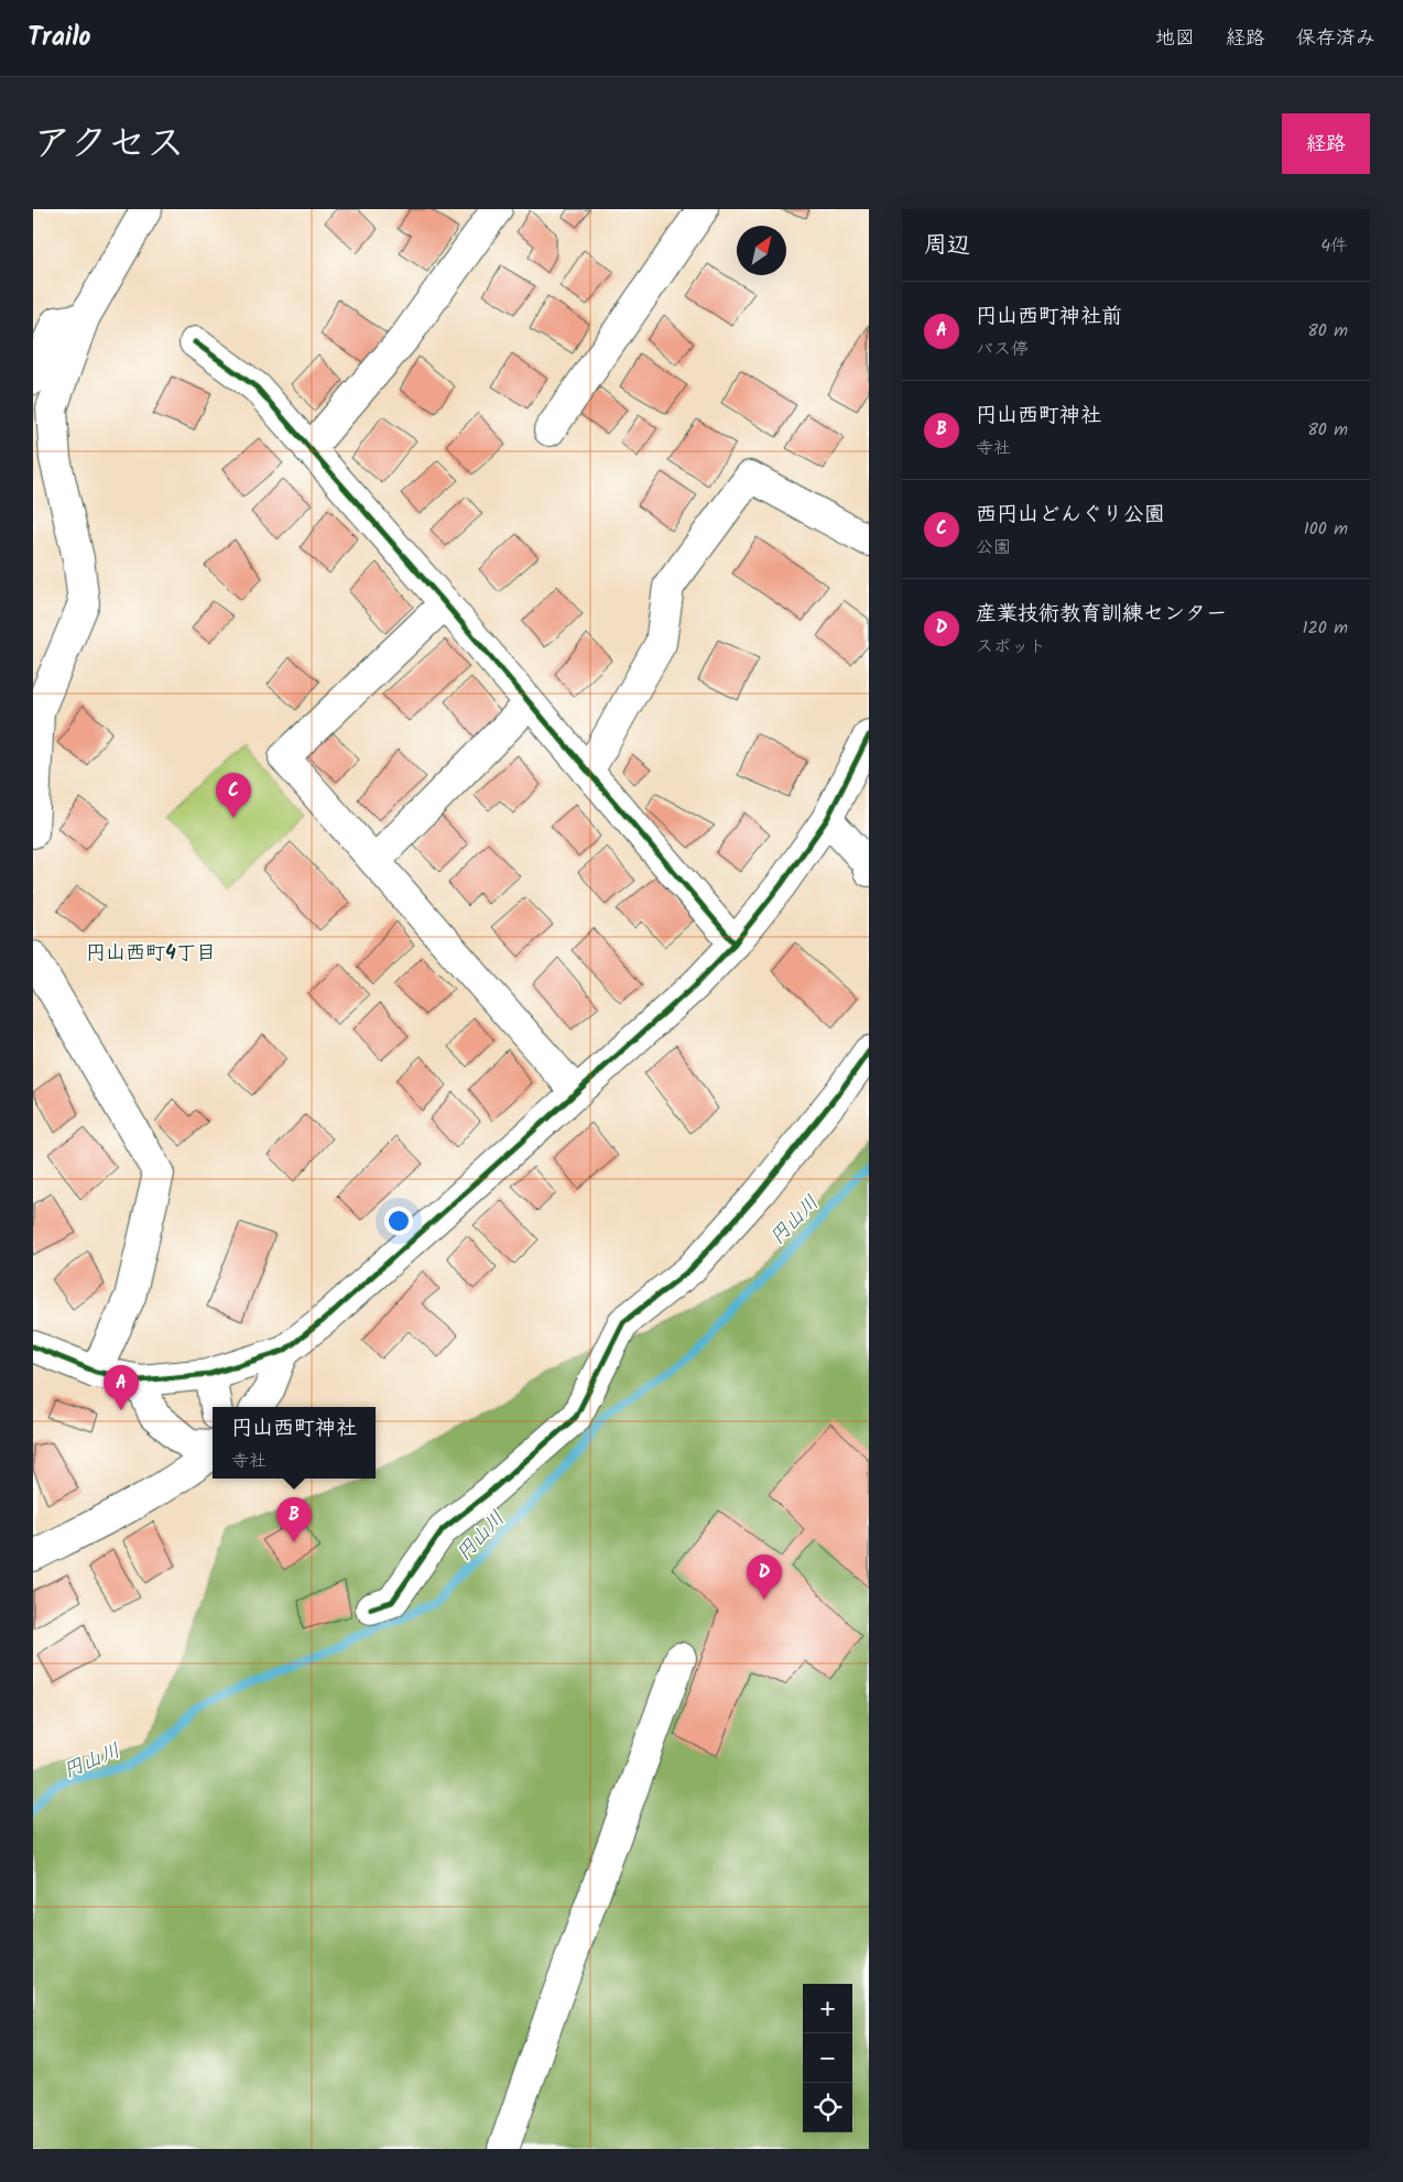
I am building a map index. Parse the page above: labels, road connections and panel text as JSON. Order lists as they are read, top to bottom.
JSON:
{
  "districts": ["円山西町4丁目"],
  "water": ["円山川"],
  "north": "top right",
  "page": {
    "header": "Trailo",
    "nav": ["地図", "経路", "保存済み"],
    "title": "アクセス",
    "buttons": "経路",
    "heading": ["周辺", "4件"],
    "list": [
      {
        "mark": "A",
        "name": "円山西町神社前",
        "note": "バス停",
        "value": "80 m"
      },
      {
        "mark": "B",
        "name": "円山西町神社",
        "note": "寺社",
        "value": "80 m"
      },
      {
        "mark": "C",
        "name": "西円山どんぐり公園",
        "note": "公園",
        "value": "100 m"
      },
      {
        "mark": "D",
        "name": "産業技術教育訓練センター",
        "note": "スポット",
        "value": "120 m"
      }
    ],
    "pins": [
      "C",
      "A",
      "B",
      "D"
    ],
    "popup": ["円山西町神社", "寺社"],
    "map_buttons": ["+", "−"]
  }
}
